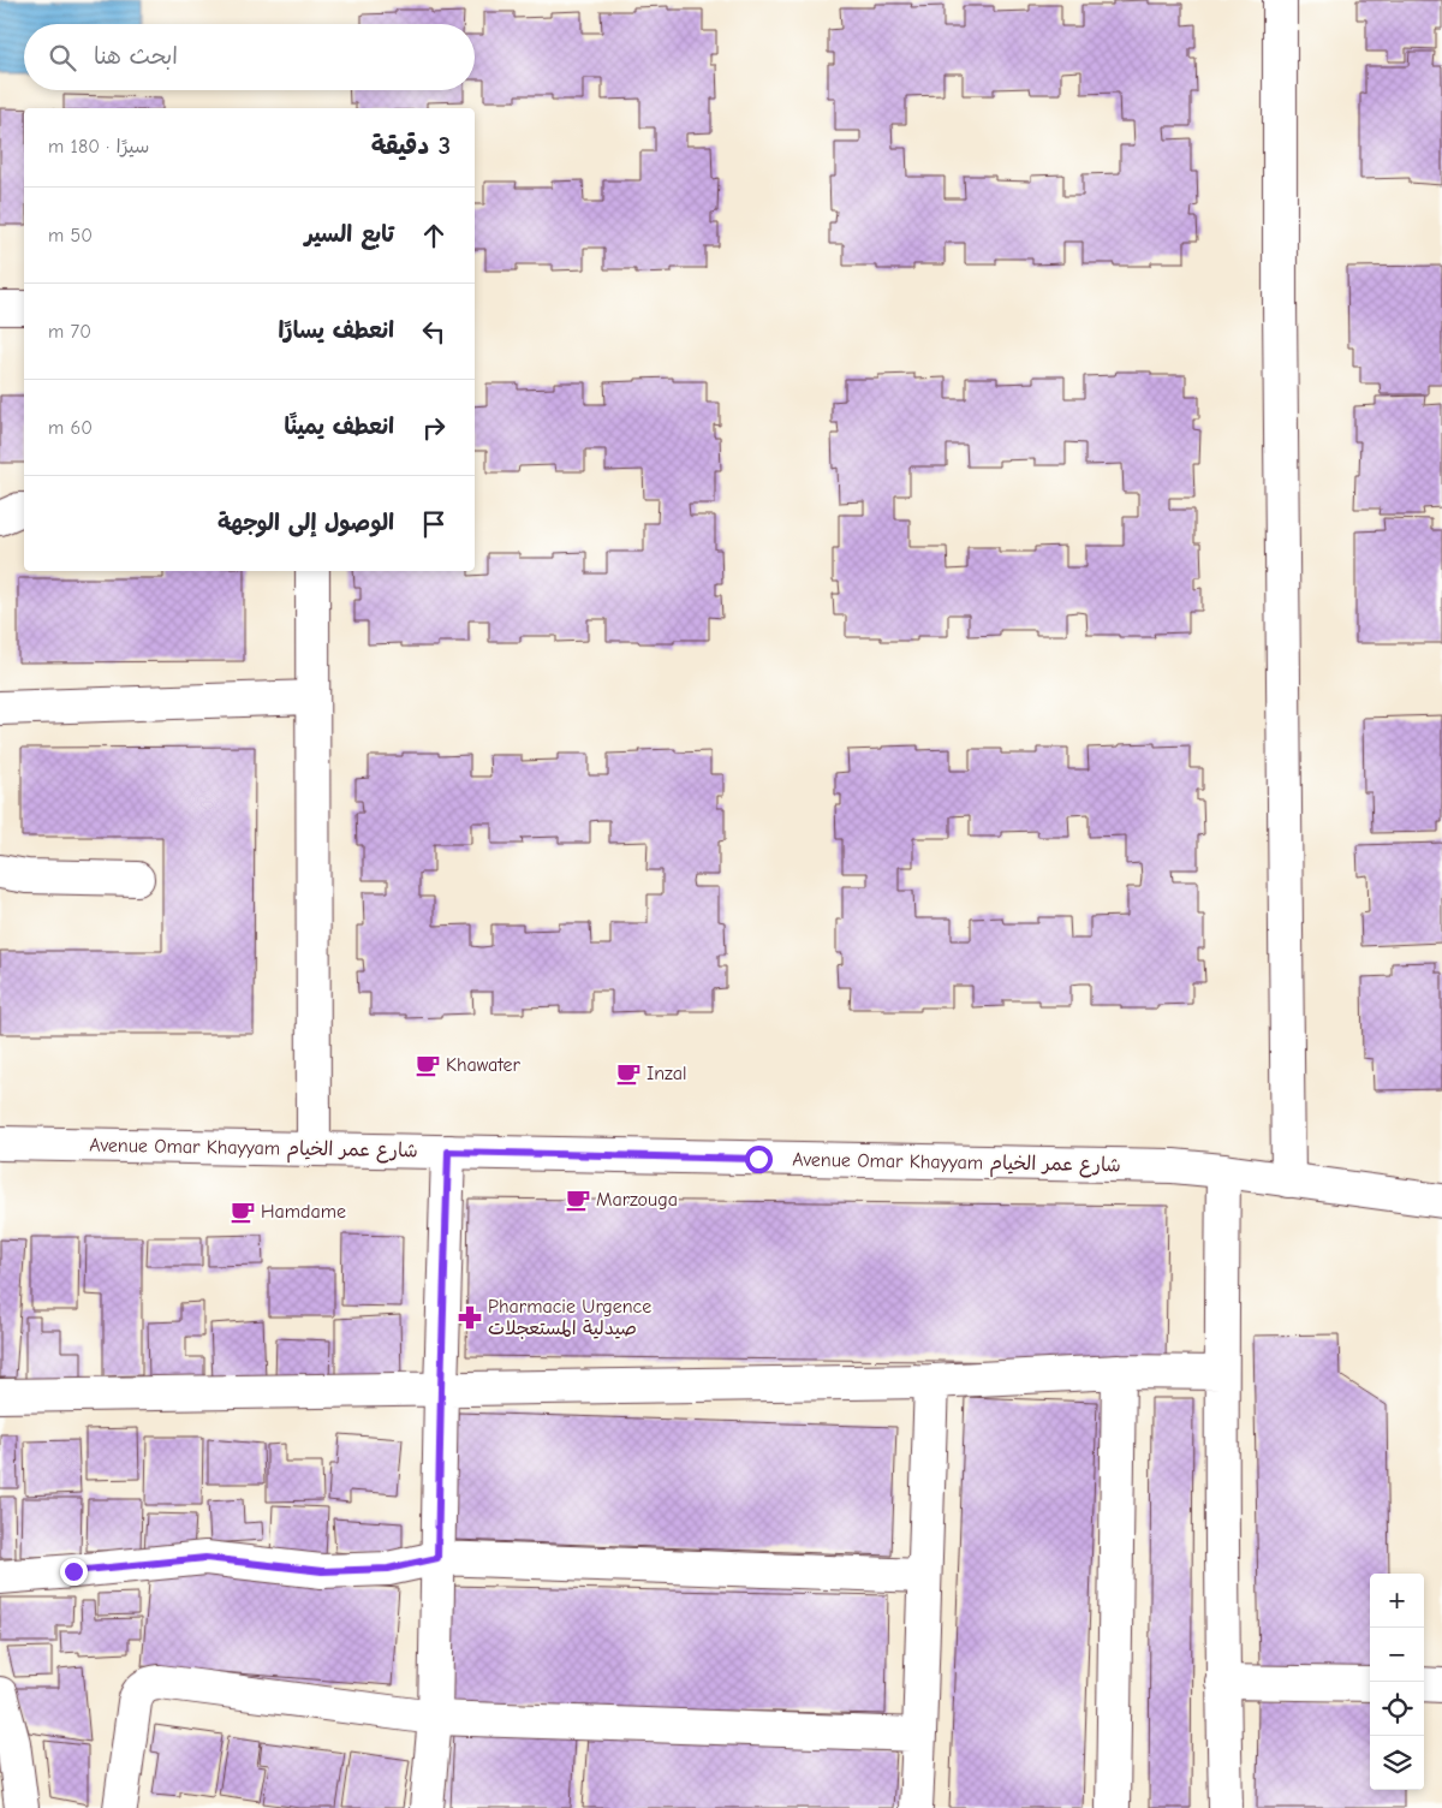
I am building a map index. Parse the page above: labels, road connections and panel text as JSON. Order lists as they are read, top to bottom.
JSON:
{
  "streets": {
    "street": ["Avenue Omar Khayyam شارع عمر الخيام"]
  },
  "places": {
    "cafe": [
      "Khawater",
      "Inzal",
      "Marzouga",
      "Hamdame"
    ],
    "pharmacy": ["Pharmacie Urgence صيدلية المستعجلات"]
  },
  "page": {
    "search": "ابحث هنا",
    "heading": ["3 دقيقة", "سيرًا · 180 m"],
    "list": [
      ["تابع السير", "50 m"],
      ["انعطف يسارًا", "70 m"],
      ["انعطف يمينًا", "60 m"],
      "الوصول إلى الوجهة"
    ],
    "map_buttons": ["+", "−"]
  }
}
